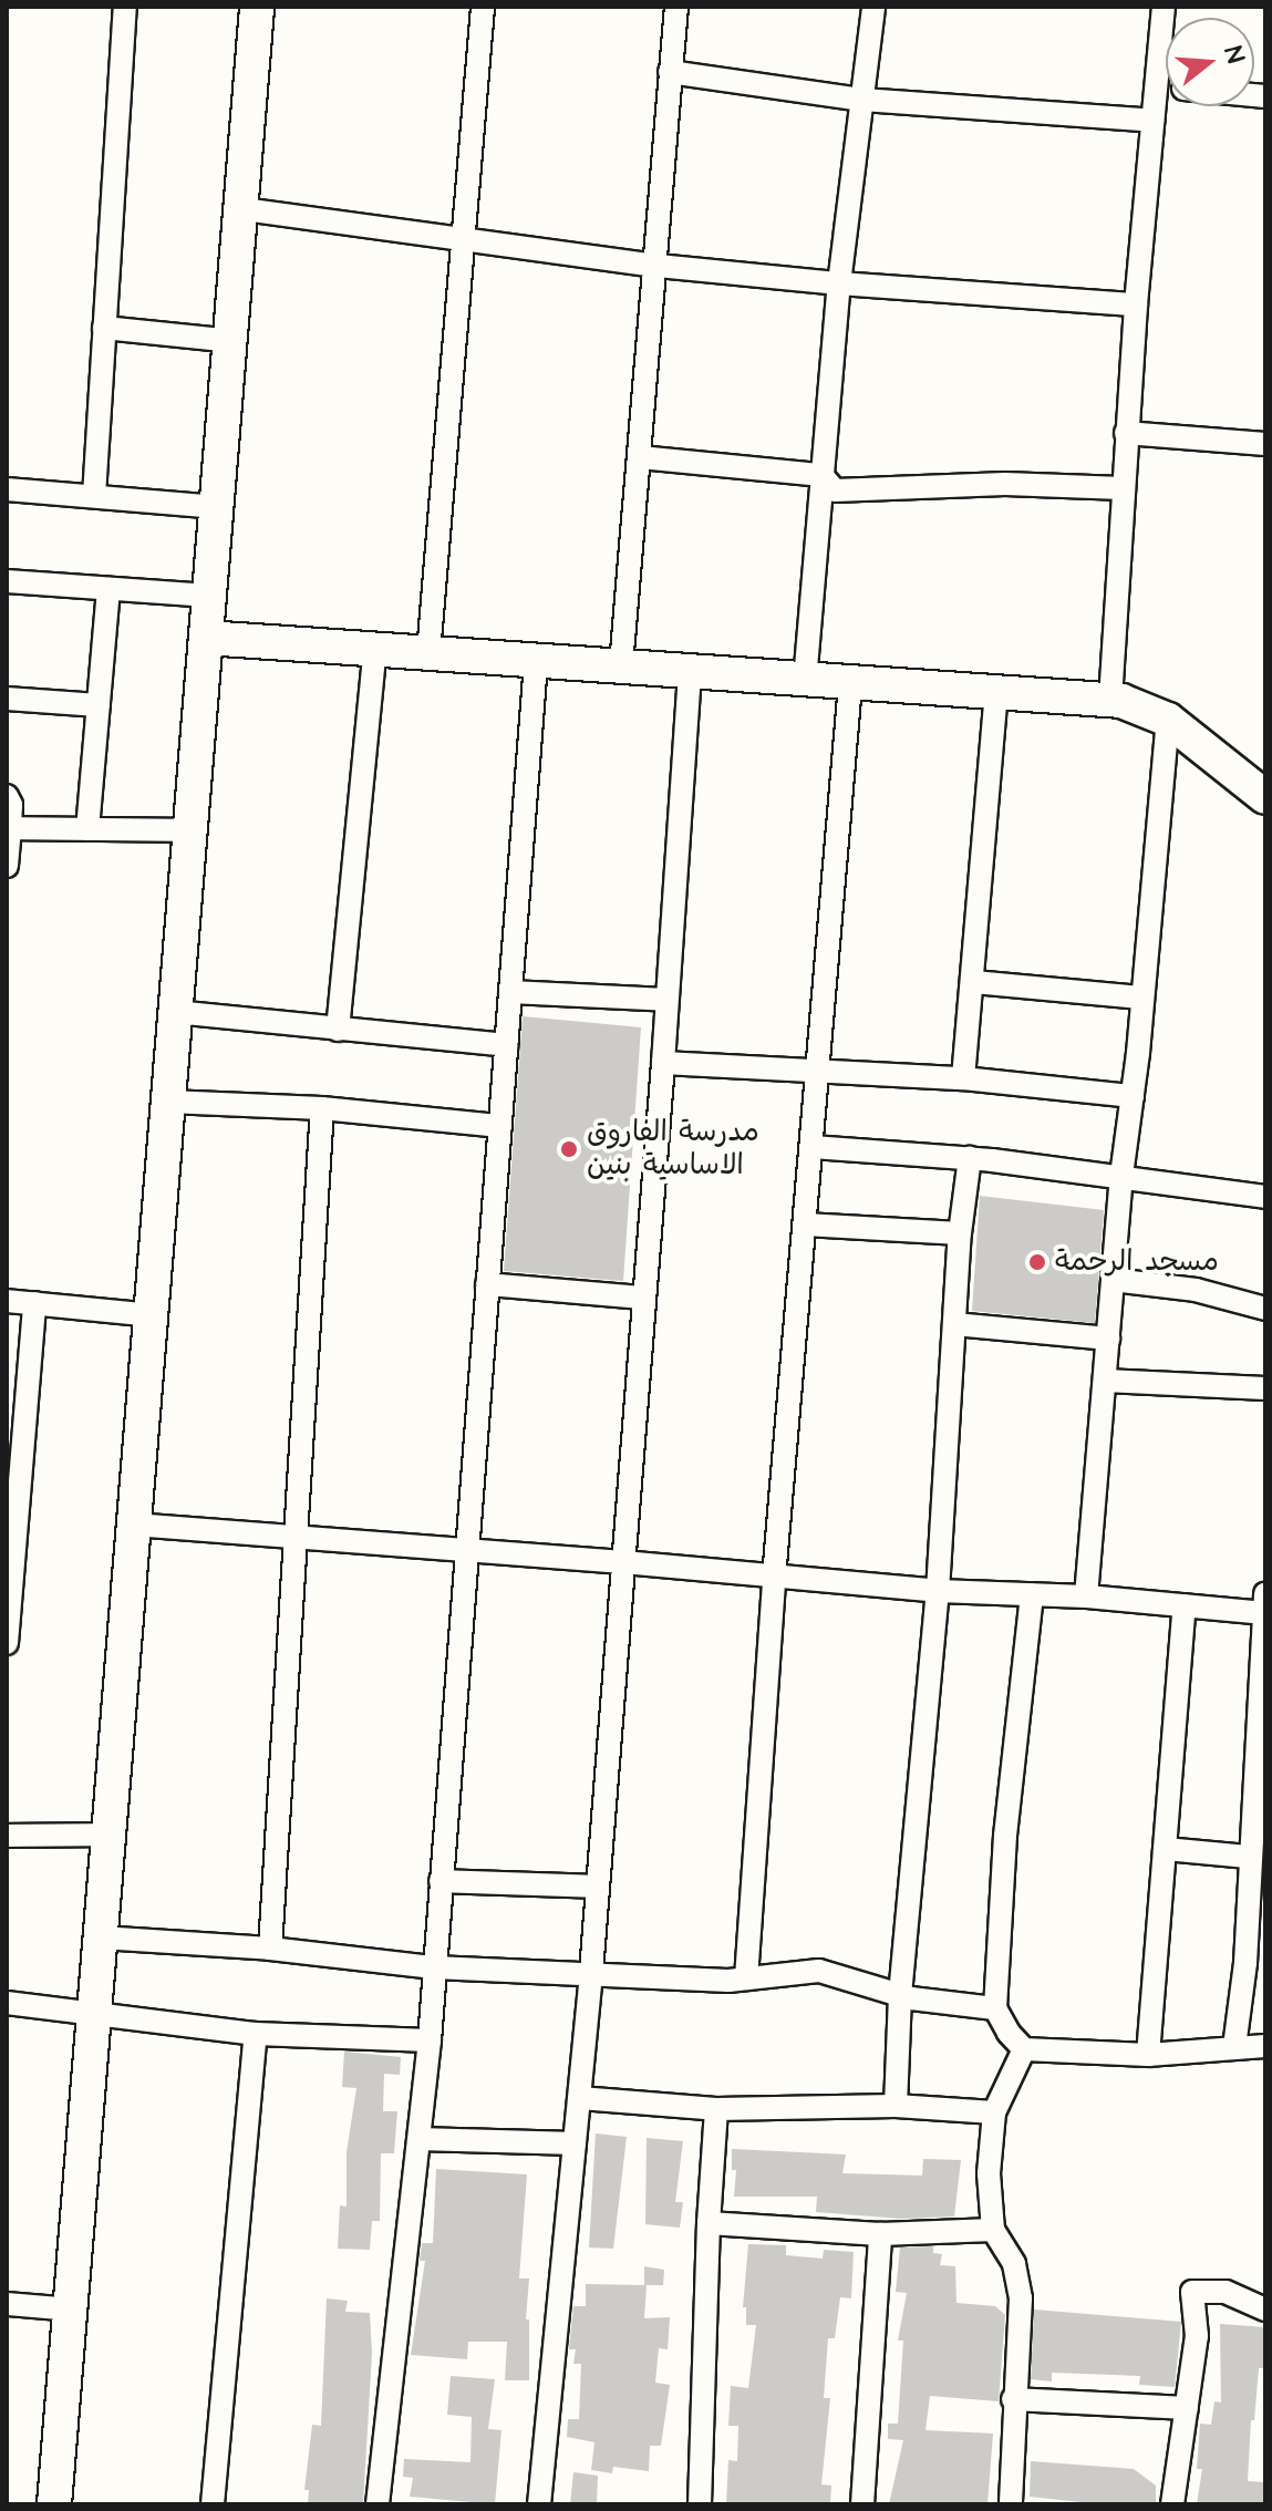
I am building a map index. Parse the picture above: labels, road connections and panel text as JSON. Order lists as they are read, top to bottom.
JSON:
{
  "places": ["مدرسة الفاروق الاساسية بنين", "مسجد الرحمة"],
  "north": "right"
}
